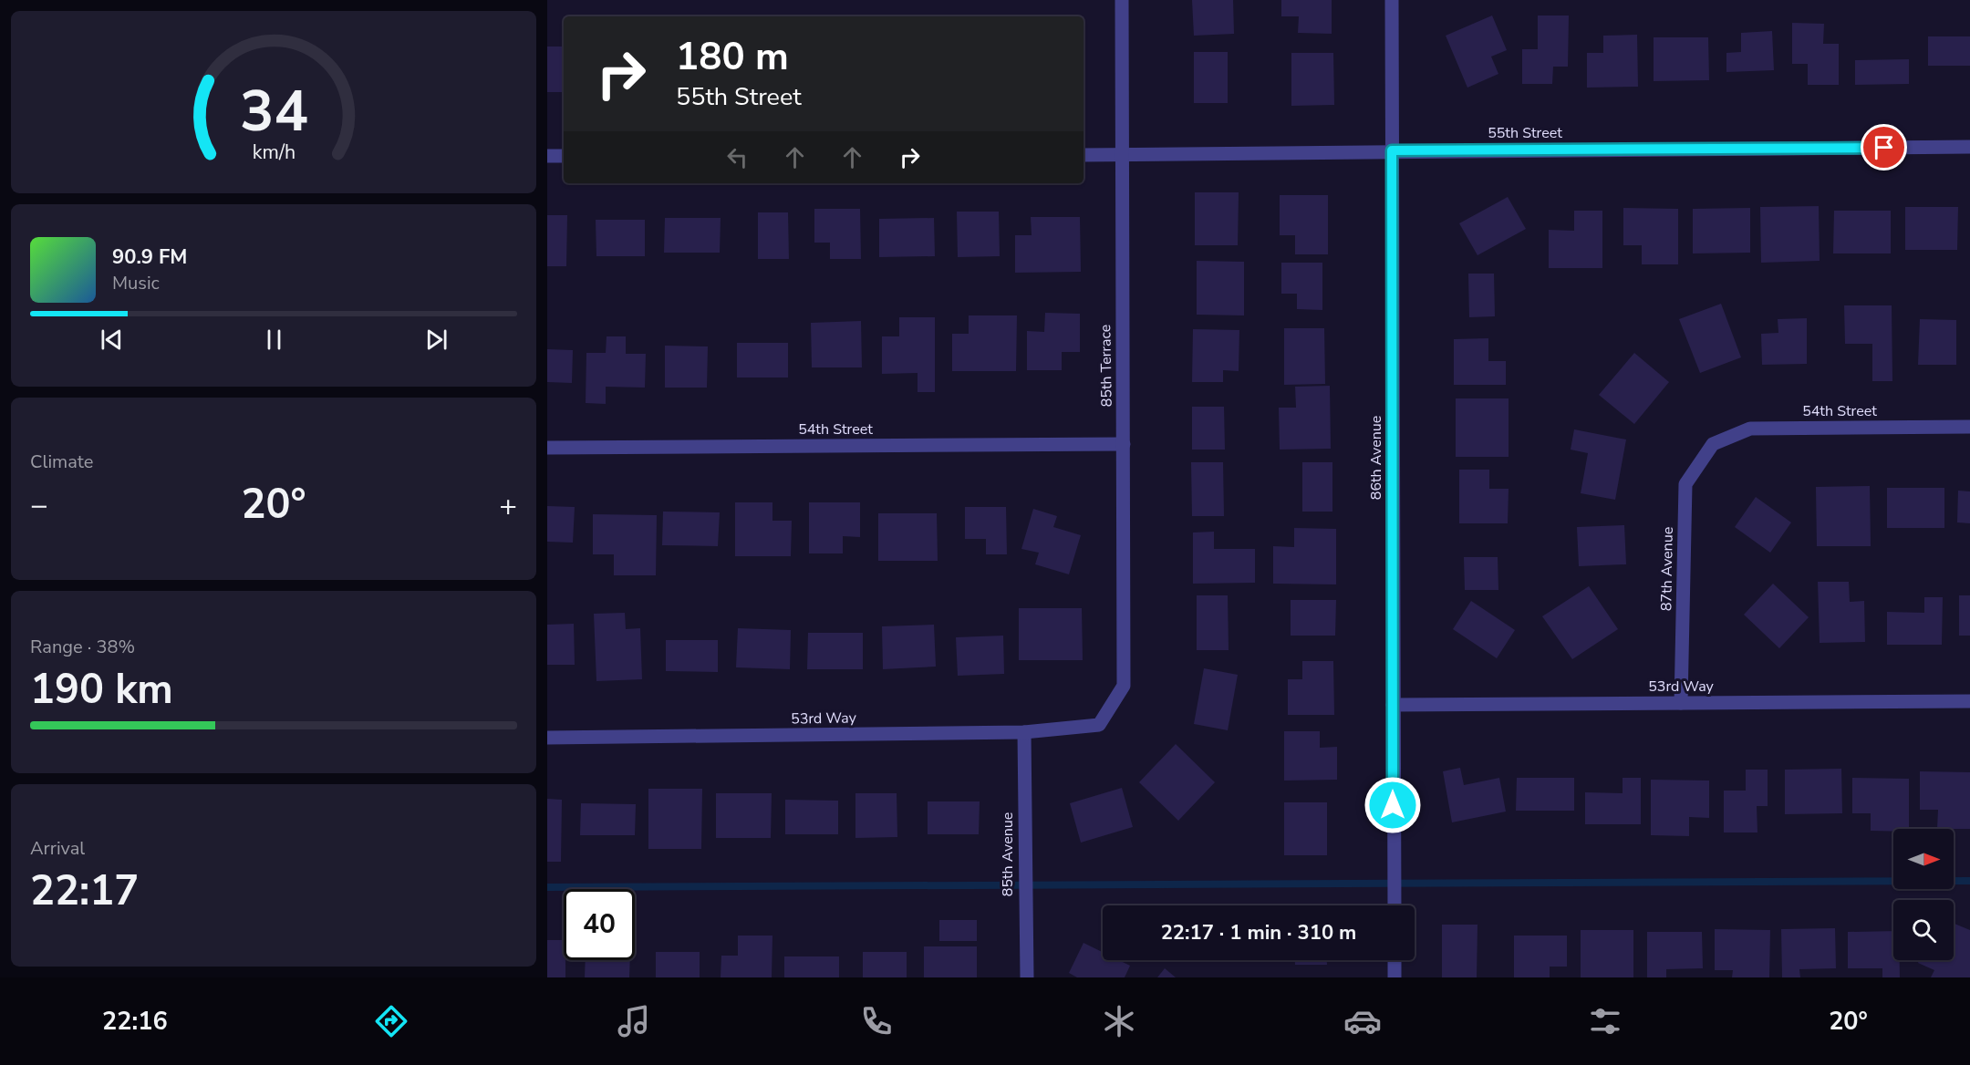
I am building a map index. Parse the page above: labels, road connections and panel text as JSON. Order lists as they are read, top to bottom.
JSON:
{
  "streets": {
    "street": [
      "55th Street",
      "85th Terrace",
      "54th Street",
      "86th Avenue",
      "87th Avenue",
      "53rd Way",
      "85th Avenue"
    ]
  },
  "crossings": [
    ["55th Street", "85th Terrace"],
    ["55th Street", "86th Avenue"],
    ["85th Terrace", "54th Street"],
    ["85th Terrace", "53rd Way"],
    ["54th Street", "87th Avenue"],
    ["86th Avenue", "53rd Way"],
    ["87th Avenue", "53rd Way"],
    ["53rd Way", "85th Avenue"]
  ],
  "north": "right",
  "page": {
    "turn": ["180 m", "55th Street"],
    "song": ["90.9 FM", "Music"],
    "tile": [
      "Climate",
      ["Range · 38%", "190 km"],
      ["Arrival", "22:17"]
    ],
    "heat": ["−", "20°", "+"],
    "limit": "40",
    "trip": "22:17 · 1 min · 310 m",
    "tabs": ["22:16", "20°"],
    "gauge": ["34", "km/h"]
  }
}
